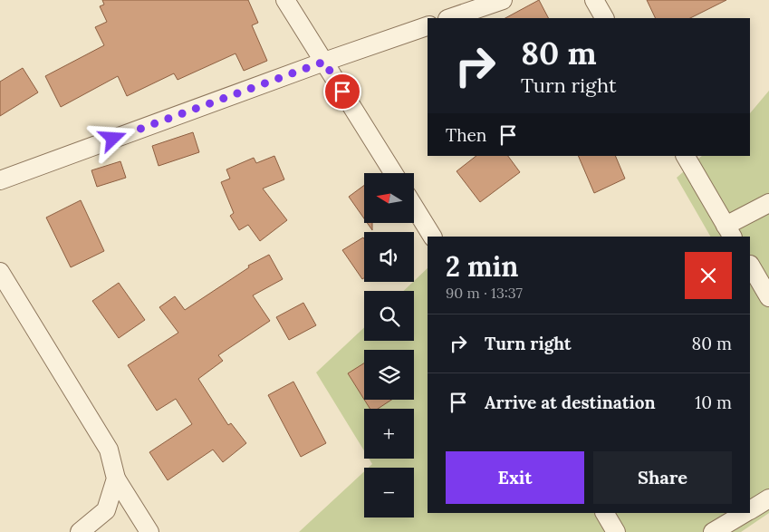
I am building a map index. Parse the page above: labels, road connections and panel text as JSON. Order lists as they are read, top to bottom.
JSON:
{
  "north": "left",
  "page": {
    "turn": ["80 m", "Turn right"],
    "then": "Then",
    "map_buttons": ["+", "−"],
    "heading": ["2 min", "90 m · 13:37"],
    "list": [
      {
        "name": "Turn right",
        "value": "80 m"
      },
      {
        "name": "Arrive at destination",
        "value": "10 m"
      }
    ],
    "buttons": ["Exit", "Share"]
  }
}
